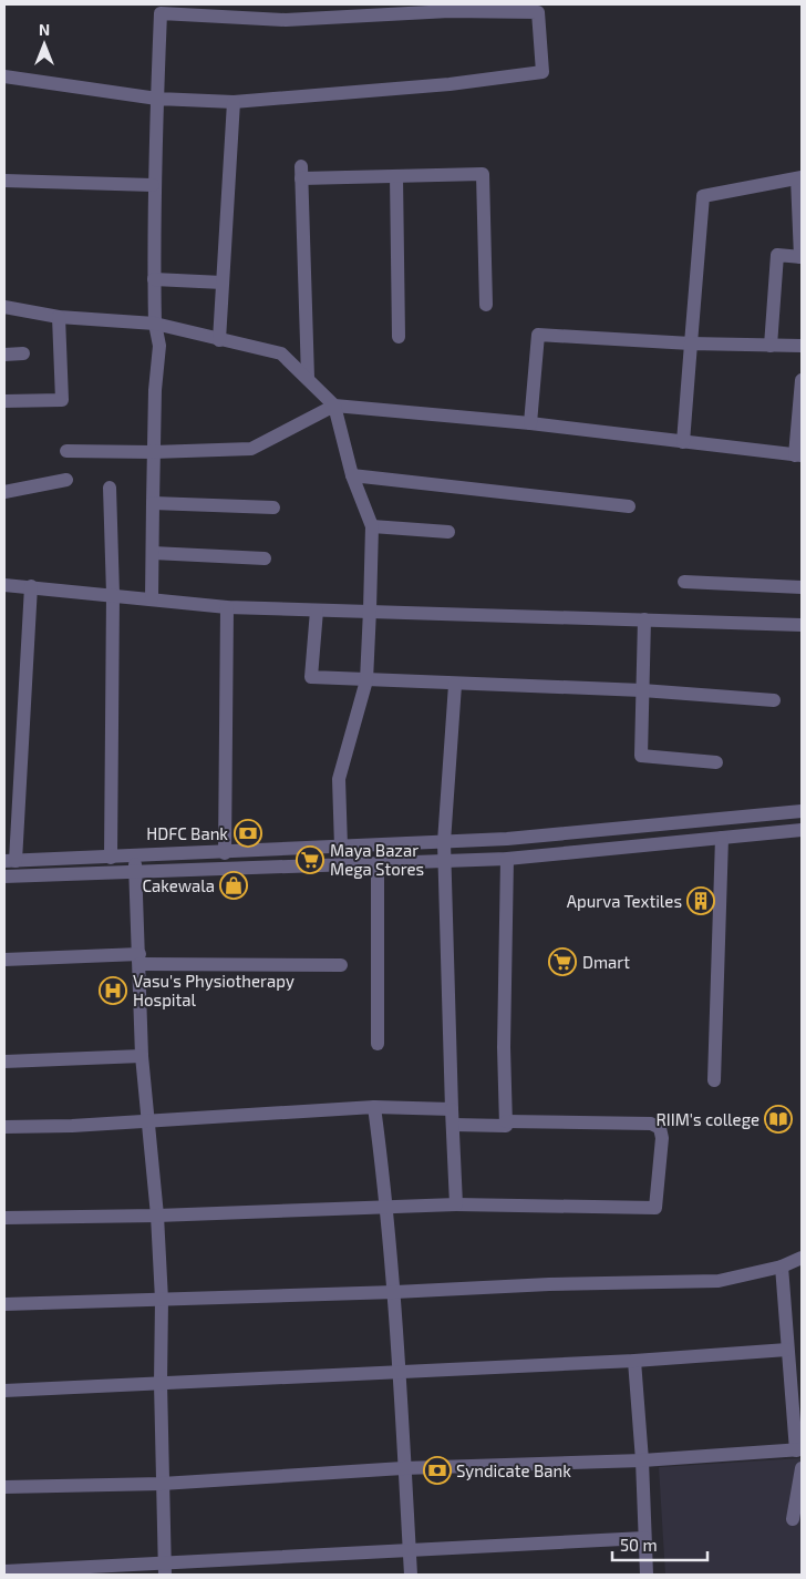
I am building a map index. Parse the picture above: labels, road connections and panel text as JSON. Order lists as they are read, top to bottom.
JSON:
{
  "places": {
    "bank": ["HDFC Bank", "Syndicate Bank"],
    "supermarket": ["Maya Bazar Mega Stores", "Dmart"],
    "shop": ["Cakewala"],
    "building": ["Apurva Textiles"],
    "hospital": ["Vasu's Physiotherapy Hospital"],
    "library": ["RIIM's college"]
  },
  "scale_bar": "50 m",
  "north": "top"
}
